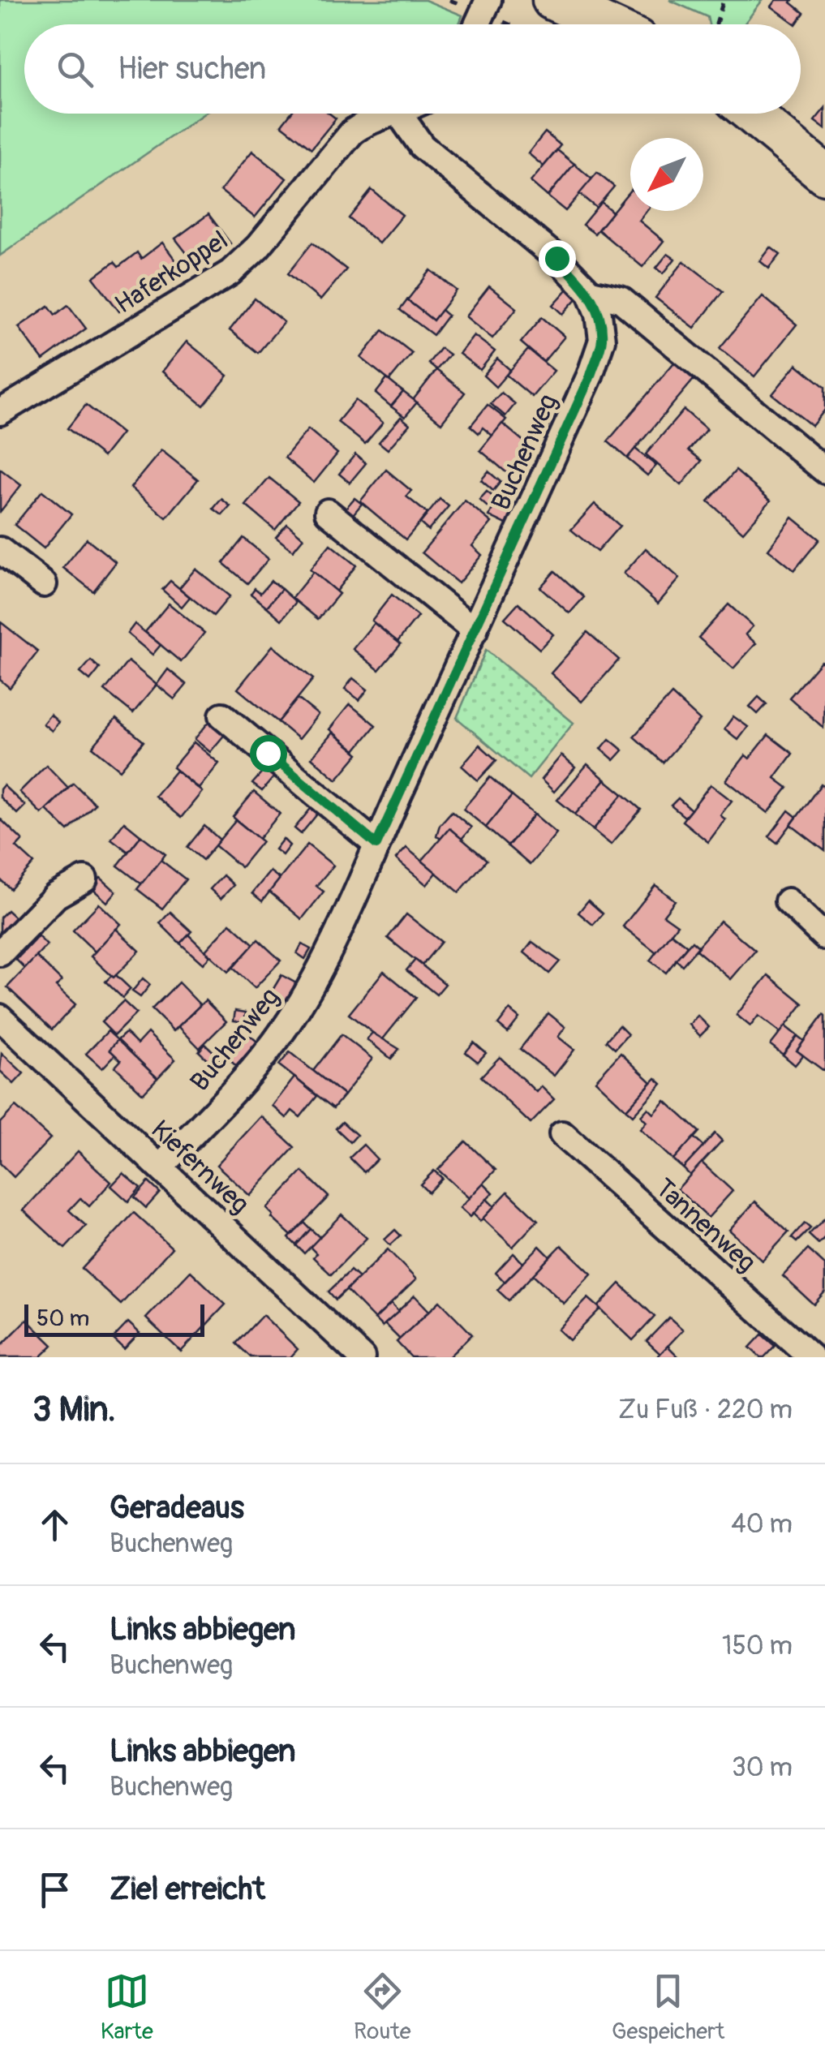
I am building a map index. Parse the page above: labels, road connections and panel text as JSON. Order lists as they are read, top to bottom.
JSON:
{
  "streets": {
    "street": [
      "Haferkoppel",
      "Buchenweg",
      "Kiefernweg",
      "Tannenweg"
    ]
  },
  "crossings": [
    ["Haferkoppel", "Buchenweg"],
    ["Buchenweg", "Kiefernweg"]
  ],
  "scale_bar": "50 m",
  "north": "bottom left",
  "page": {
    "search": "Hier suchen",
    "scale": "50 m",
    "heading": ["3 Min.", "Zu Fuß · 220 m"],
    "list": [
      ["Geradeaus", "Buchenweg", "40 m"],
      ["Links abbiegen", "Buchenweg", "150 m"],
      ["Links abbiegen", "Buchenweg", "30 m"],
      "Ziel erreicht"
    ],
    "nav": ["Karte", "Route", "Gespeichert"]
  }
}
